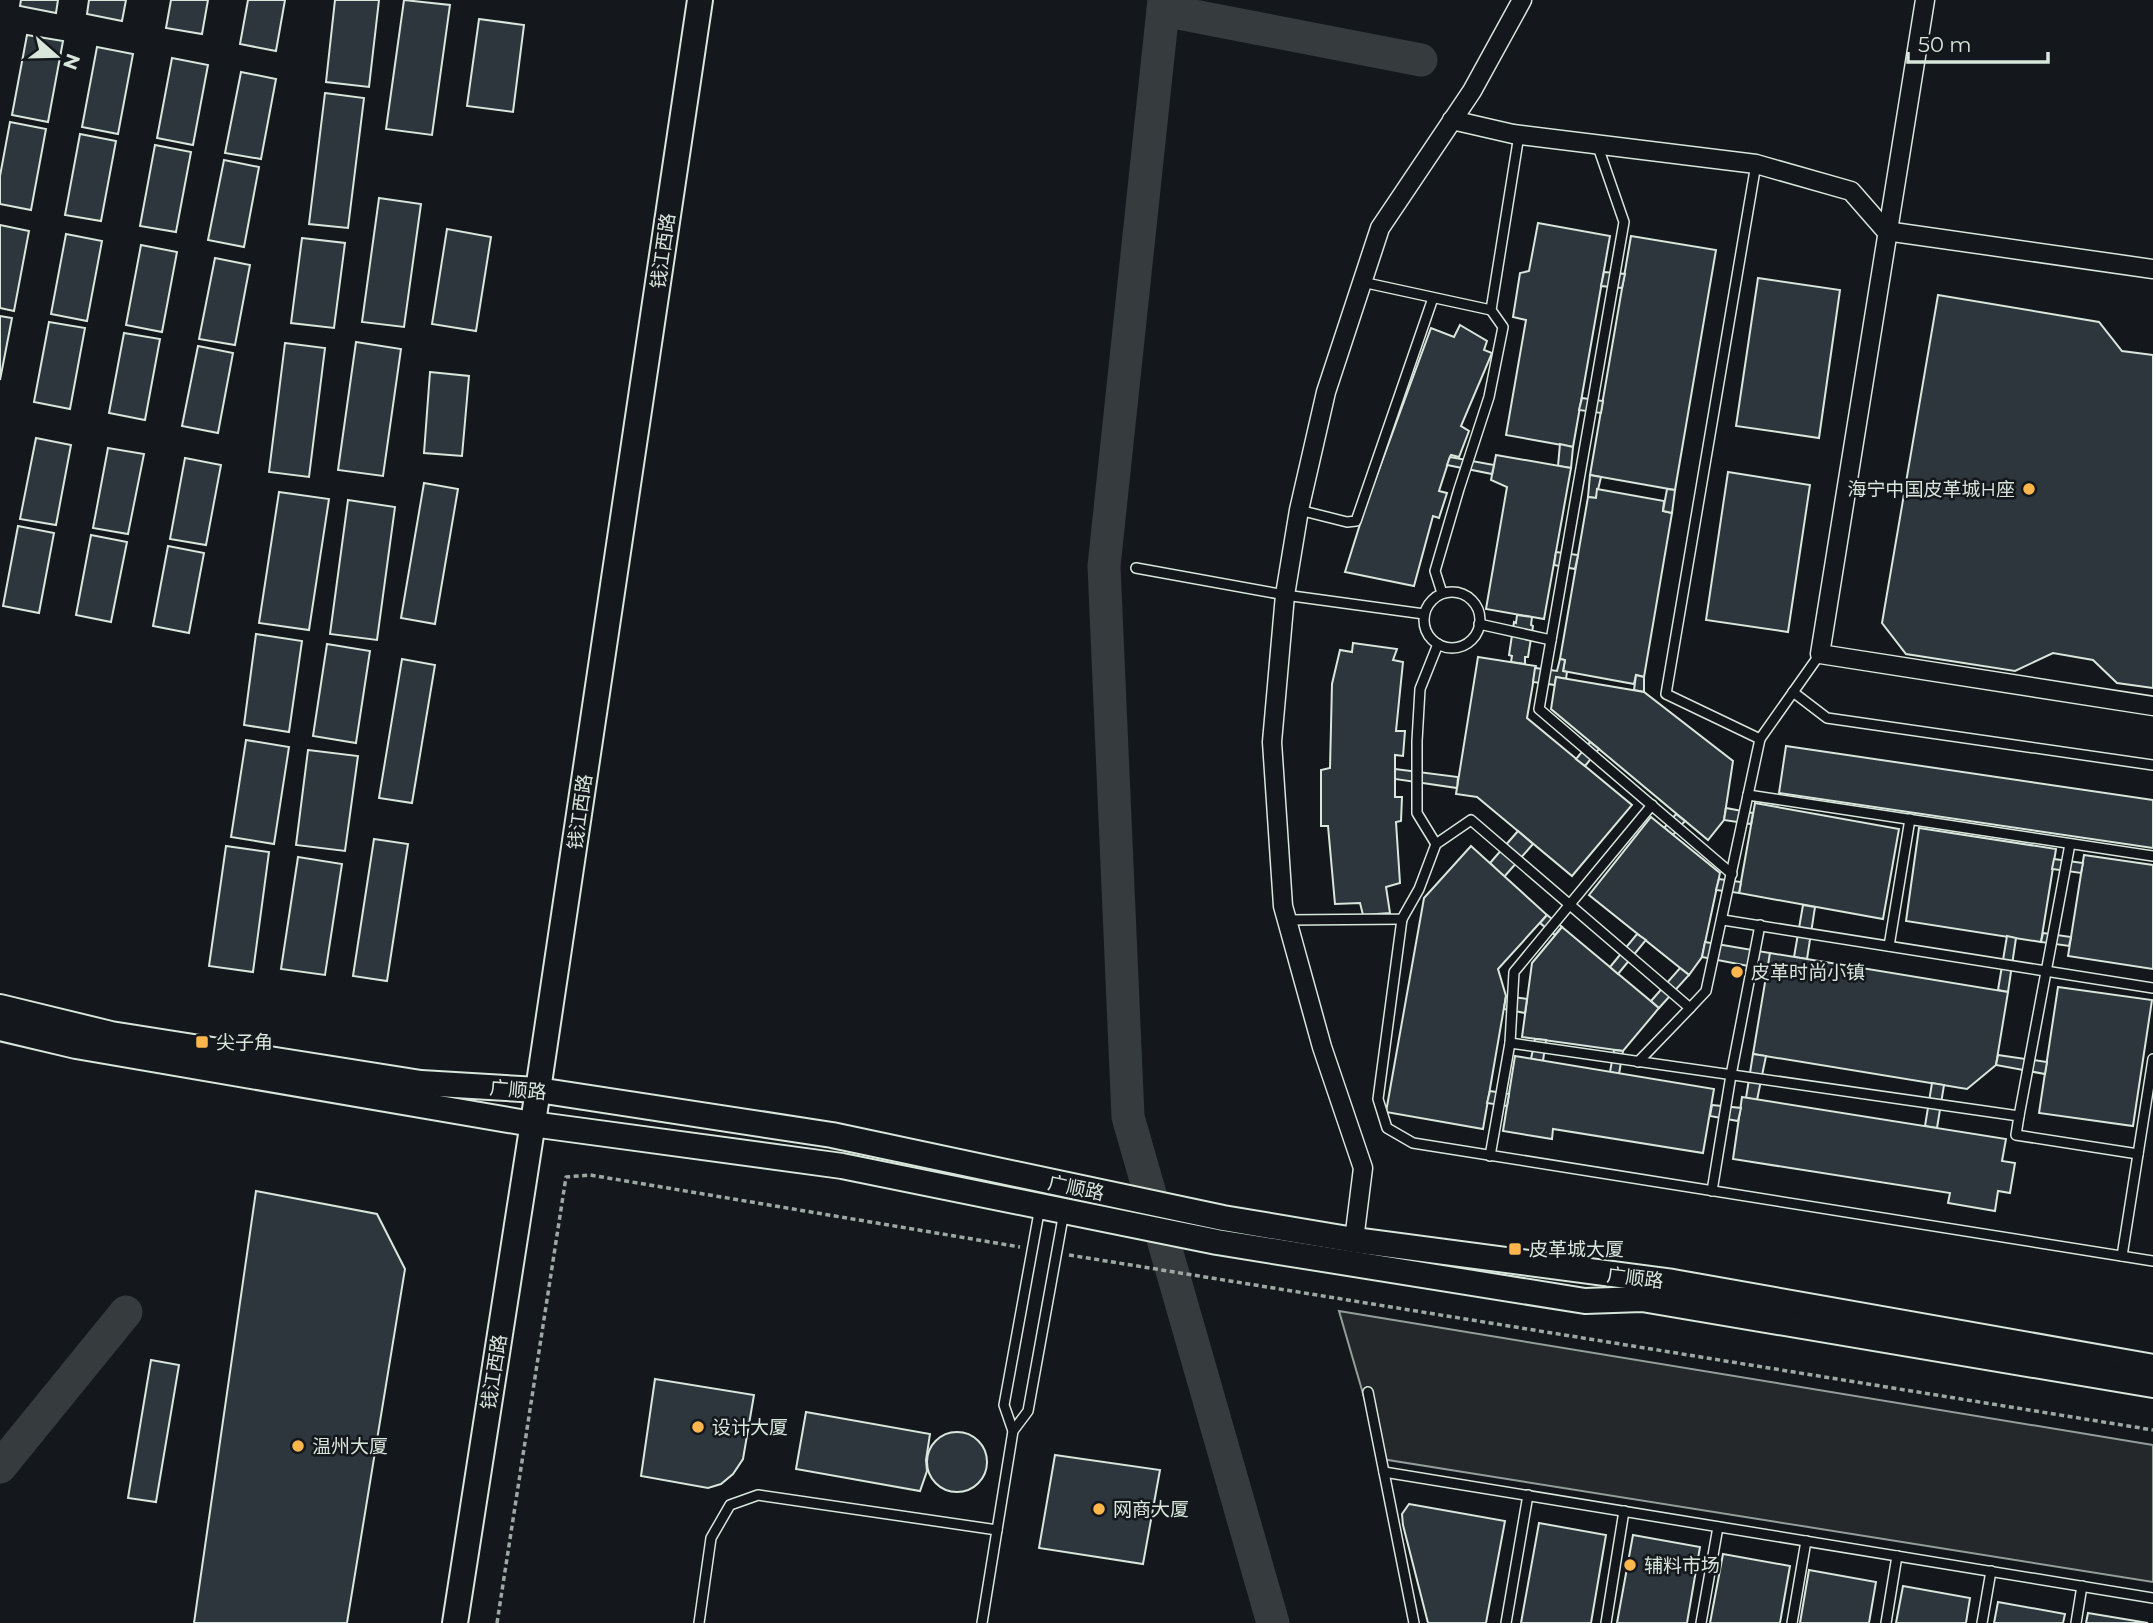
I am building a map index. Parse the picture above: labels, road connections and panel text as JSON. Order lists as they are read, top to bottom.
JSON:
{
  "streets": {
    "main road": ["钱江西路", "广顺路"]
  },
  "crossings": [
    ["钱江西路", "广顺路"]
  ],
  "places": {
    "other": [
      "海宁中国皮革城H座",
      "皮革时尚小镇",
      "设计大厦",
      "温州大厦",
      "网商大厦",
      "辅料市场"
    ],
    "transit": ["尖子角", "皮革城大厦"]
  },
  "scale_bar": "50 m",
  "north": "right"
}
